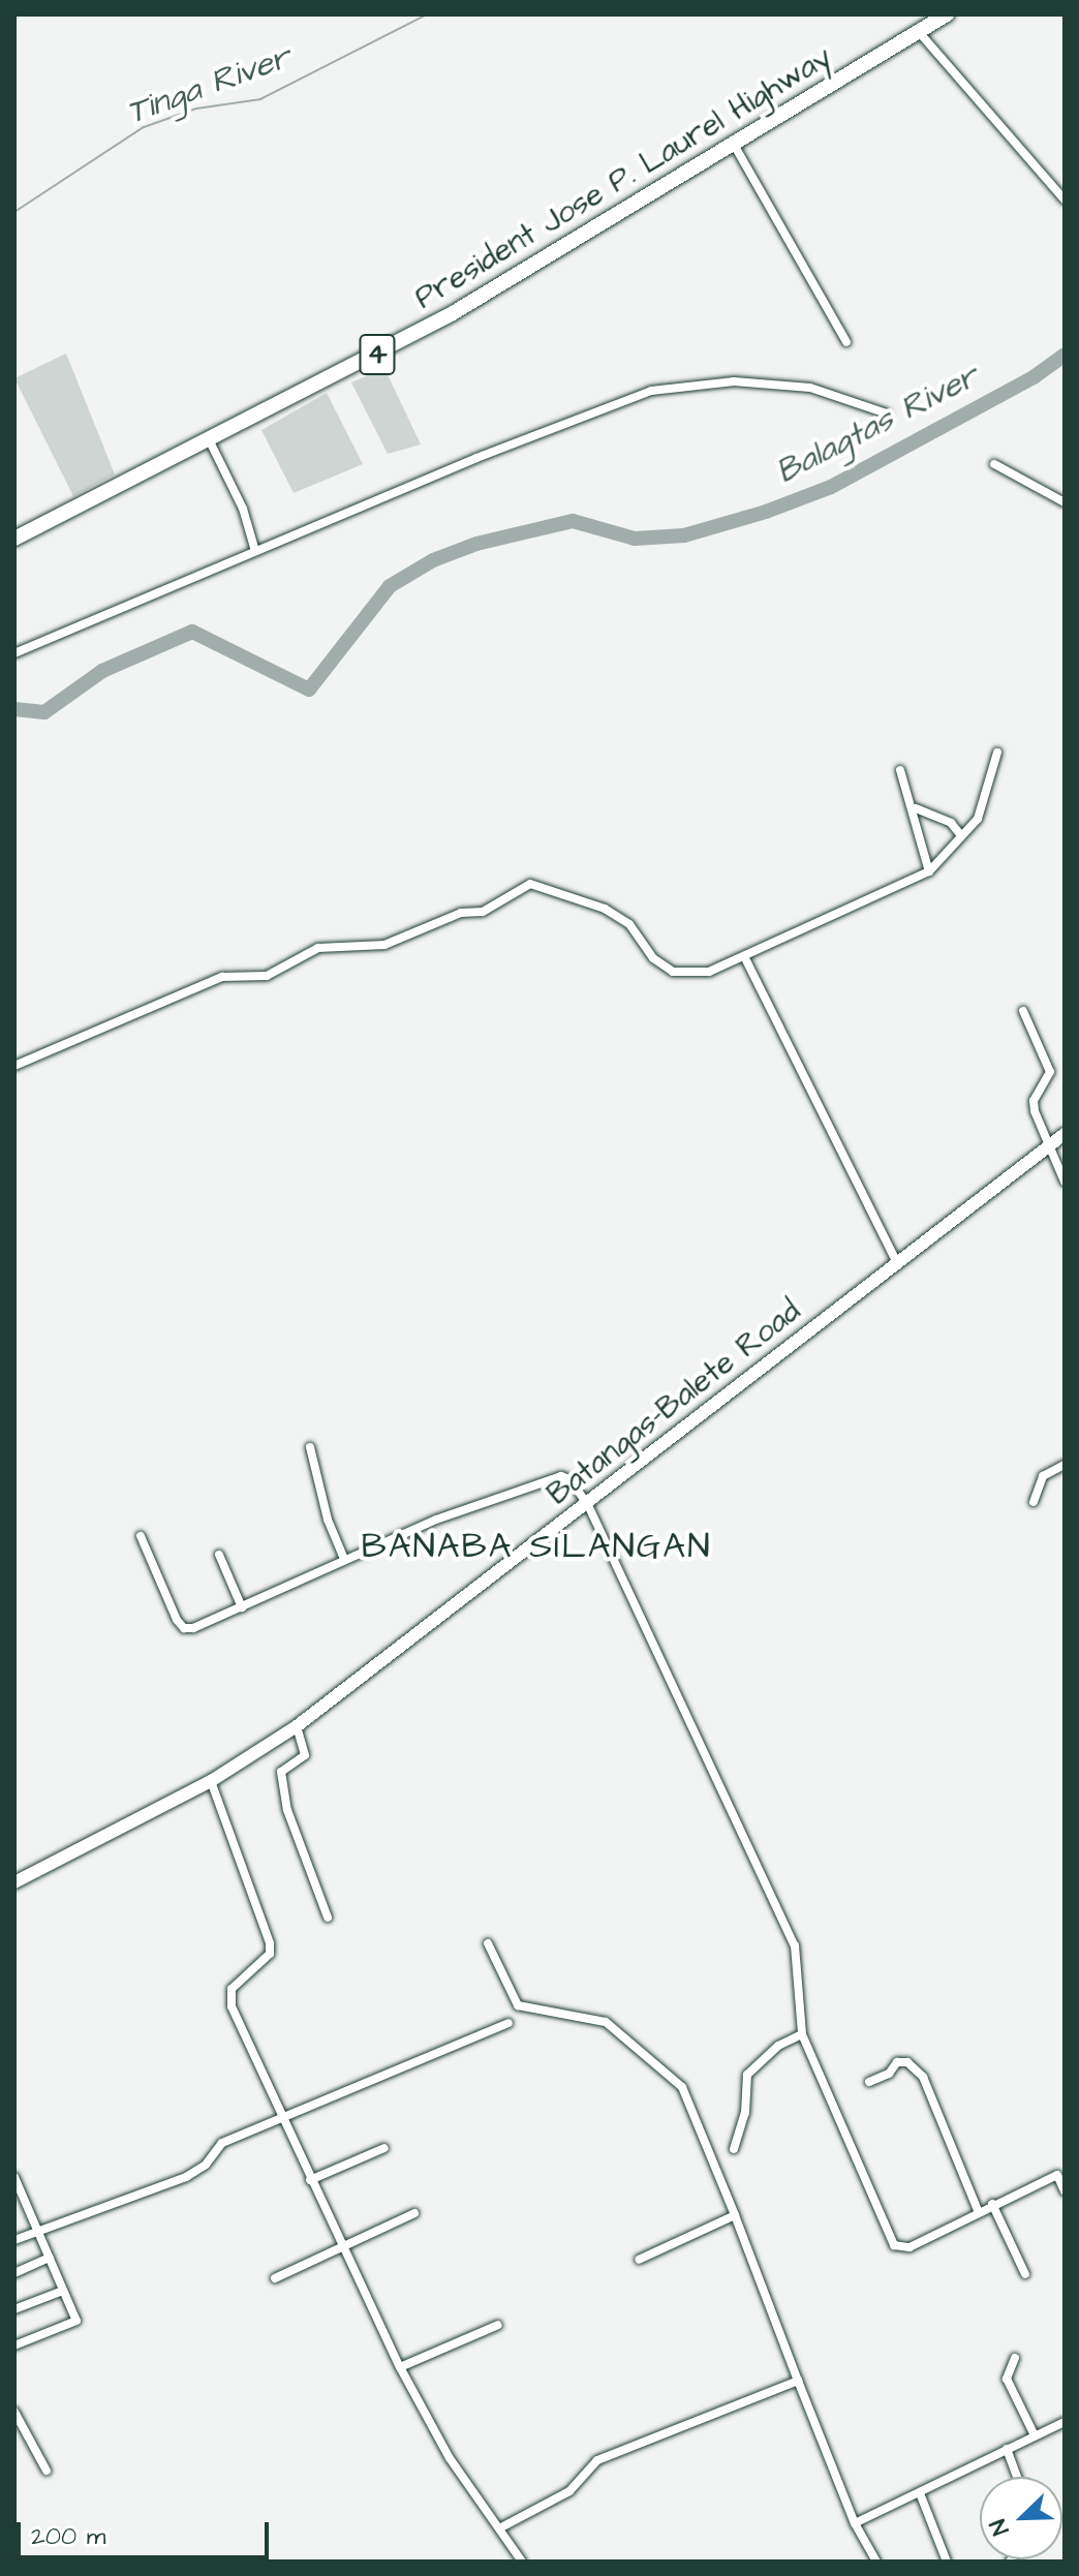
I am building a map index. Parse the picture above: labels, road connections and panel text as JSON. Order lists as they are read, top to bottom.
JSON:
{
  "streets": {
    "highway": ["President Jose P. Laurel Highway", "4"],
    "main road": ["Batangas-Balete Road"]
  },
  "districts": ["BANABA SILANGAN"],
  "water": ["Tinga River", "Balagtas River"],
  "scale_bar": "200 m",
  "north": "bottom left"
}
